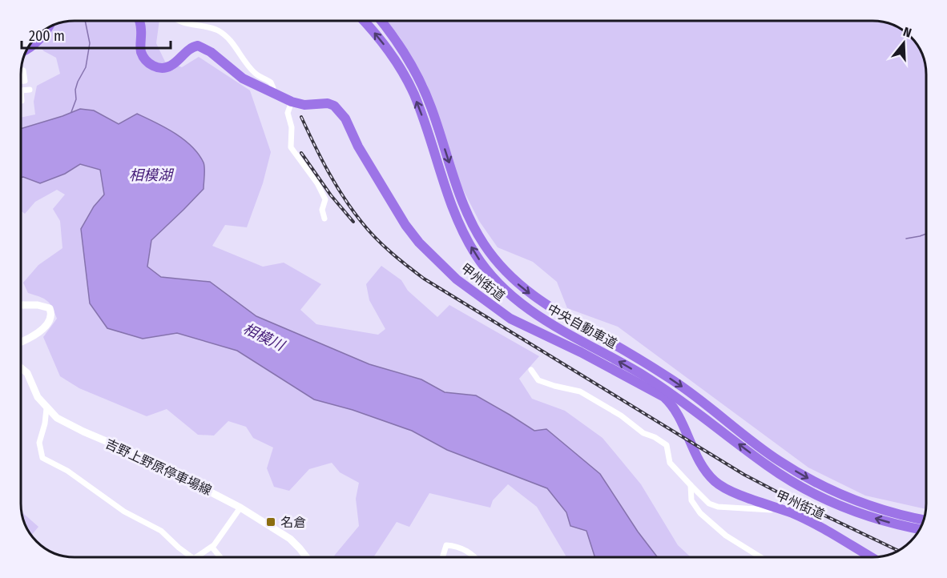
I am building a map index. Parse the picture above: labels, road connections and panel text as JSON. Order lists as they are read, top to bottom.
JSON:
{
  "streets": {
    "highway": ["甲州街道", "中央自動車道"],
    "main road": ["吉野上野原停車場線"]
  },
  "water": ["相模湖", "相模川"],
  "places": {
    "transit": ["名倉"]
  },
  "scale_bar": "200 m",
  "north": "top"
}
